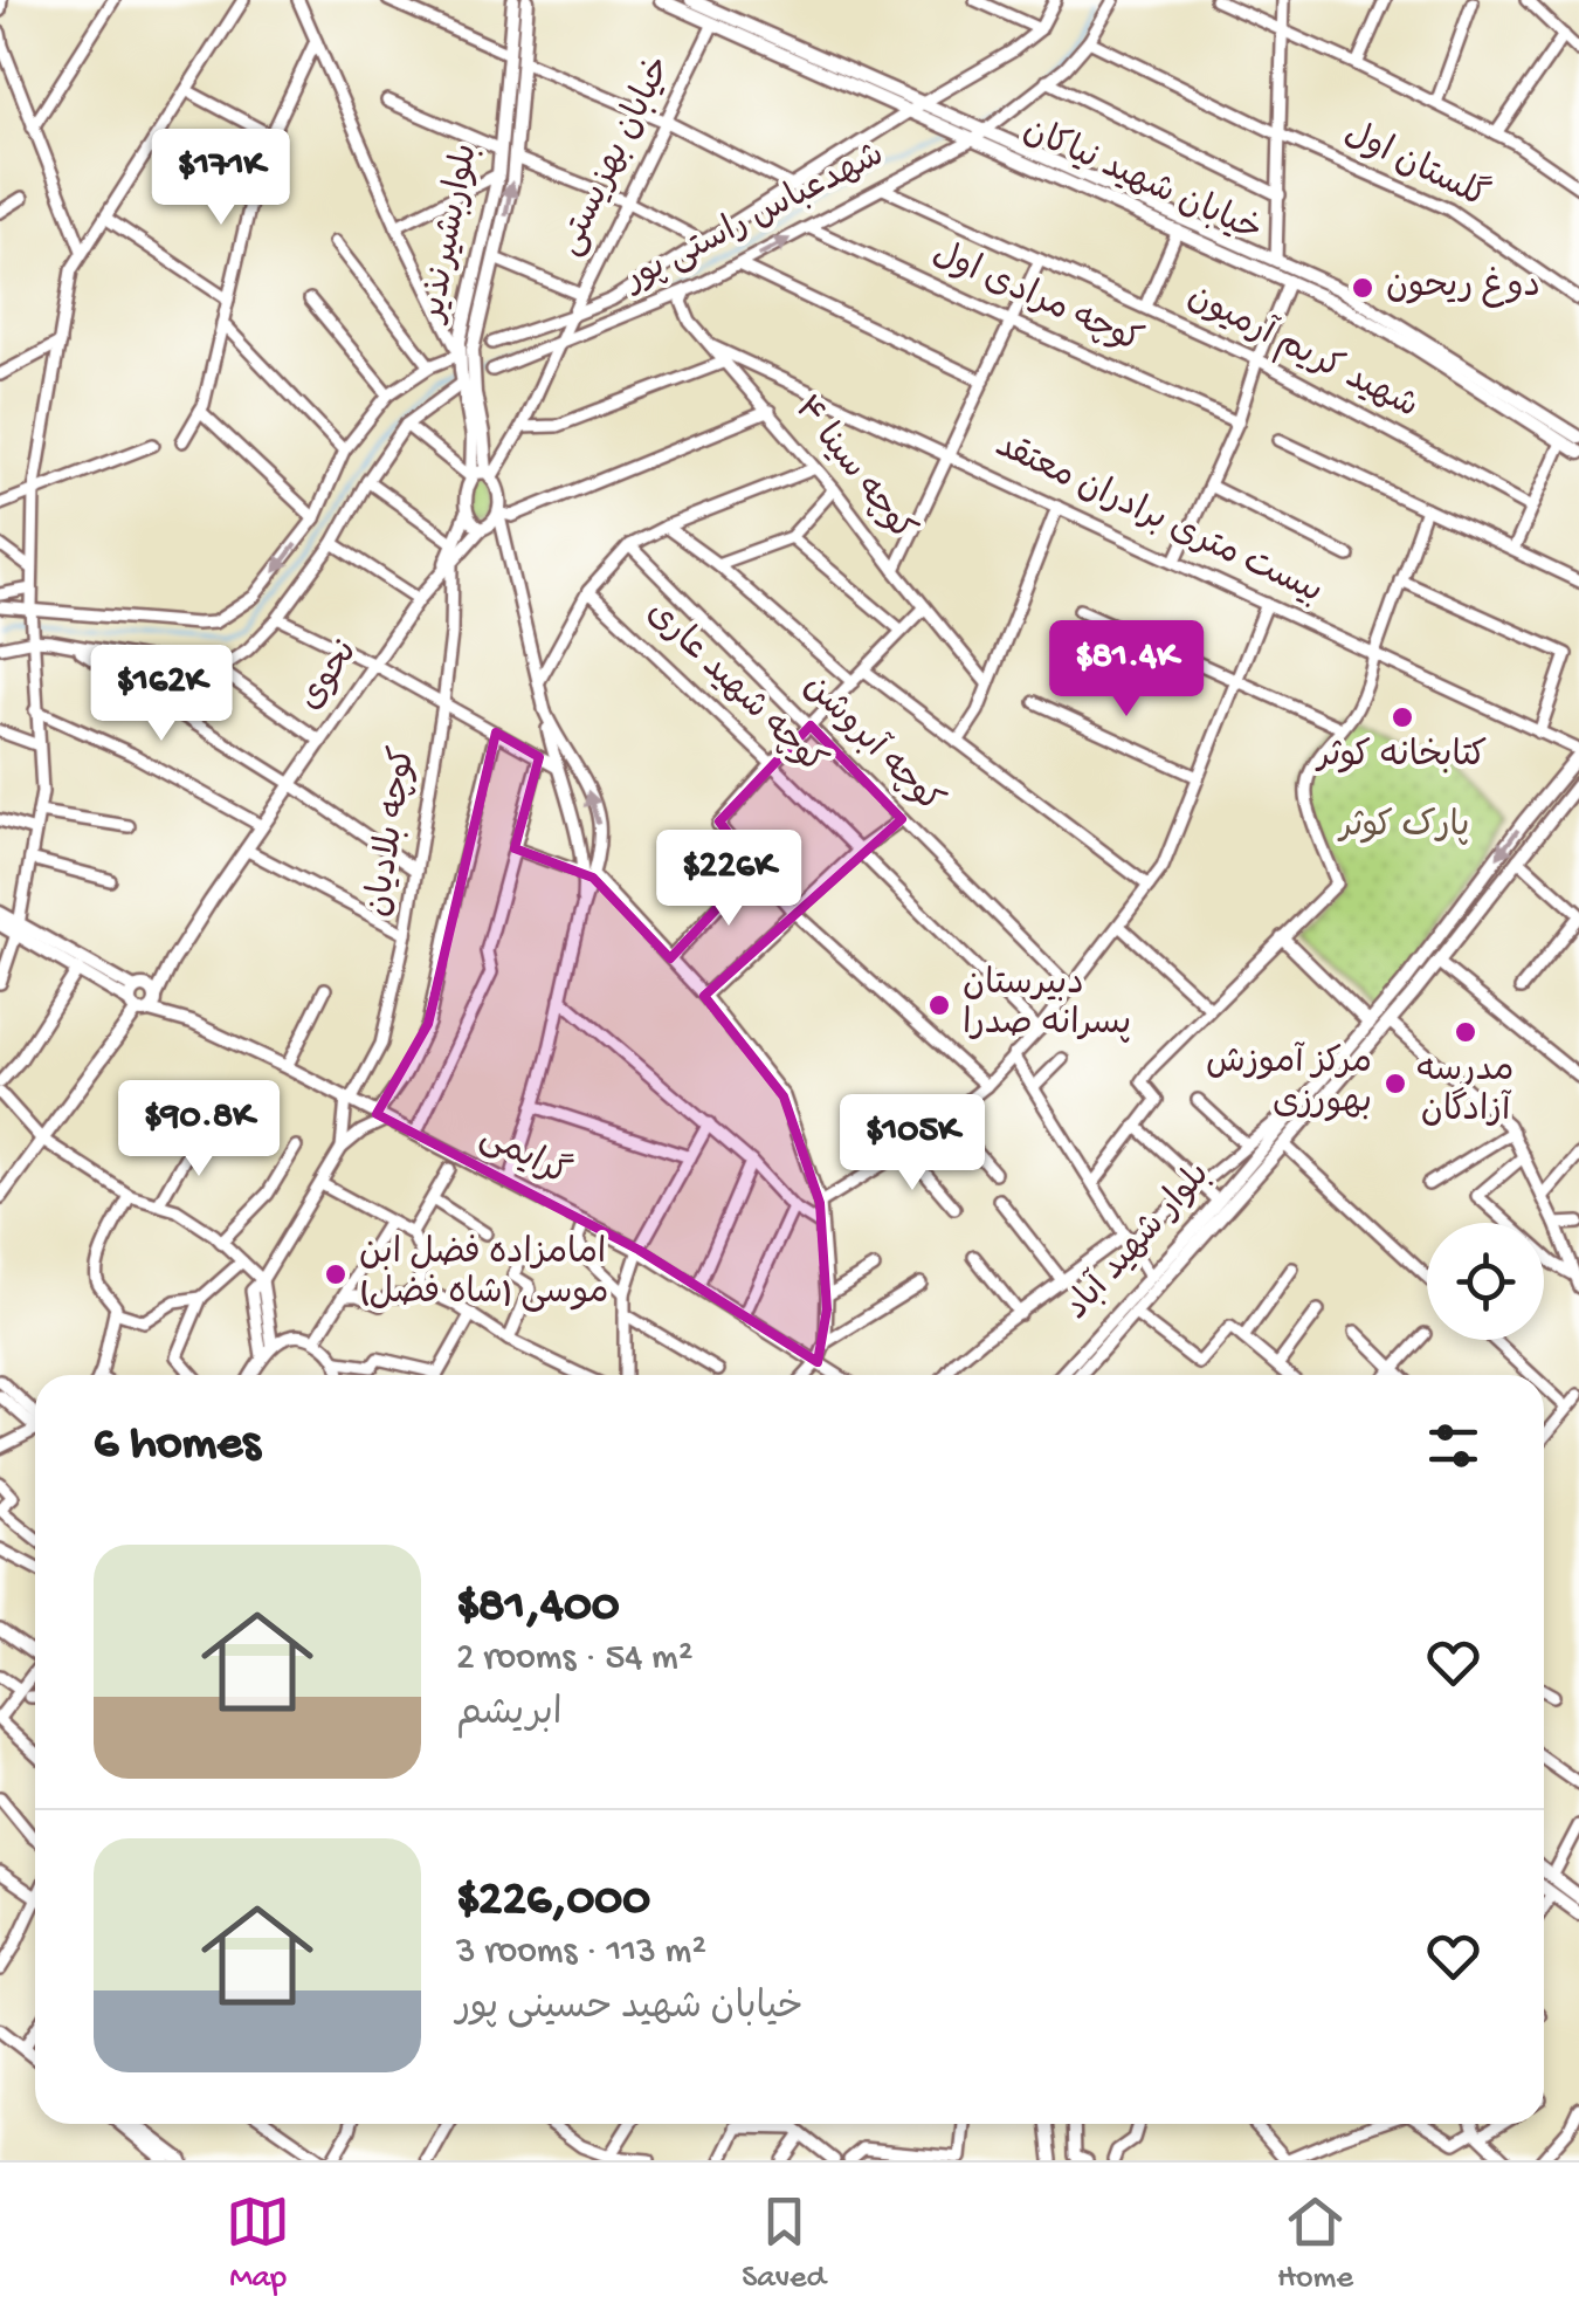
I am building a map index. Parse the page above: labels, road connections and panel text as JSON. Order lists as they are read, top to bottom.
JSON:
{
  "streets": {
    "main road": [
      "خیابان شهید نیاکان",
      "بلواربشیرنذیر",
      "نحوی",
      "گرایمی",
      "بلوار شهید آباد"
    ],
    "street": [
      "خیابان بهزیستی",
      "گلستان اول",
      "شهدعباس راستی پور",
      "کوچه مرادی اول",
      "شهید کریم آرمیون",
      "کوچه سینا ۴",
      "بیست متری برادران معتقد",
      "کوچه شهید عاری",
      "کوچه آبروشن",
      "کوچه بلادیان"
    ]
  },
  "crossings": [
    ["خیابان بهزیستی", "خیابان شهید نیاکان"],
    ["خیابان بهزیستی", "شهدعباس راستی پور"],
    ["گلستان اول", "شهدعباس راستی پور"],
    ["خیابان شهید نیاکان", "شهدعباس راستی پور"],
    ["شهدعباس راستی پور", "کوچه مرادی اول"],
    ["شهدعباس راستی پور", "شهید کریم آرمیون"],
    ["شهدعباس راستی پور", "کوچه سینا ۴"],
    ["بلواربشیرنذیر", "نحوی"],
    ["بلواربشیرنذیر", "کوچه بلادیان"],
    ["کوچه سینا ۴", "بیست متری برادران معتقد"],
    ["بیست متری برادران معتقد", "بلوار شهید آباد"],
    ["نحوی", "کوچه بلادیان"],
    ["نحوی", "گرایمی"],
    ["کوچه بلادیان", "گرایمی"]
  ],
  "parks": ["پارک کوثر"],
  "places": [
    "دوغ ریحون",
    "کتابخانه کوثر",
    "دبیرستان پسرانه صدرا",
    "مدرسه آزادگان",
    "مرکز آموزش بهورزی",
    "امامزاده فضل ابن موسی (شاه فضل)"
  ],
  "page": {
    "price": [
      "$171K",
      "$81.4K",
      "$162K",
      "$226K",
      "$90.8K",
      "$105K"
    ],
    "heading": "6 homes",
    "list": [
      {
        "name": "$81,400",
        "note": "2 rooms · 54 m² · ابریشم"
      },
      {
        "name": "$226,000",
        "note": "3 rooms · 113 m² · خیابان شهید حسینی پور"
      }
    ],
    "tabs": ["Map", "Saved", "Home"]
  }
}
